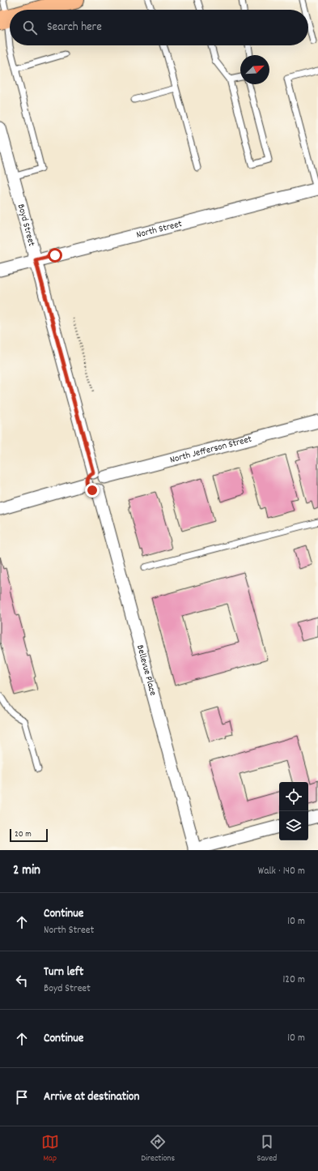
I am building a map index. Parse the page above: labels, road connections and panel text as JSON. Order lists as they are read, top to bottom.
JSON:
{
  "streets": {
    "street": [
      "Boyd Street",
      "North Street",
      "North Jefferson Street",
      "Bellevue Place"
    ]
  },
  "crossings": [
    ["Boyd Street", "North Street"],
    ["Boyd Street", "North Jefferson Street"],
    ["Boyd Street", "Bellevue Place"],
    ["North Jefferson Street", "Bellevue Place"]
  ],
  "scale_bar": "20 m",
  "north": "top right",
  "page": {
    "search": "Search here",
    "scale": "20 m",
    "heading": ["2 min", "Walk · 140 m"],
    "list": [
      ["Continue", "North Street", "10 m"],
      ["Turn left", "Boyd Street", "120 m"],
      ["Continue", "10 m"],
      "Arrive at destination"
    ],
    "nav": ["Map", "Directions", "Saved"]
  }
}
